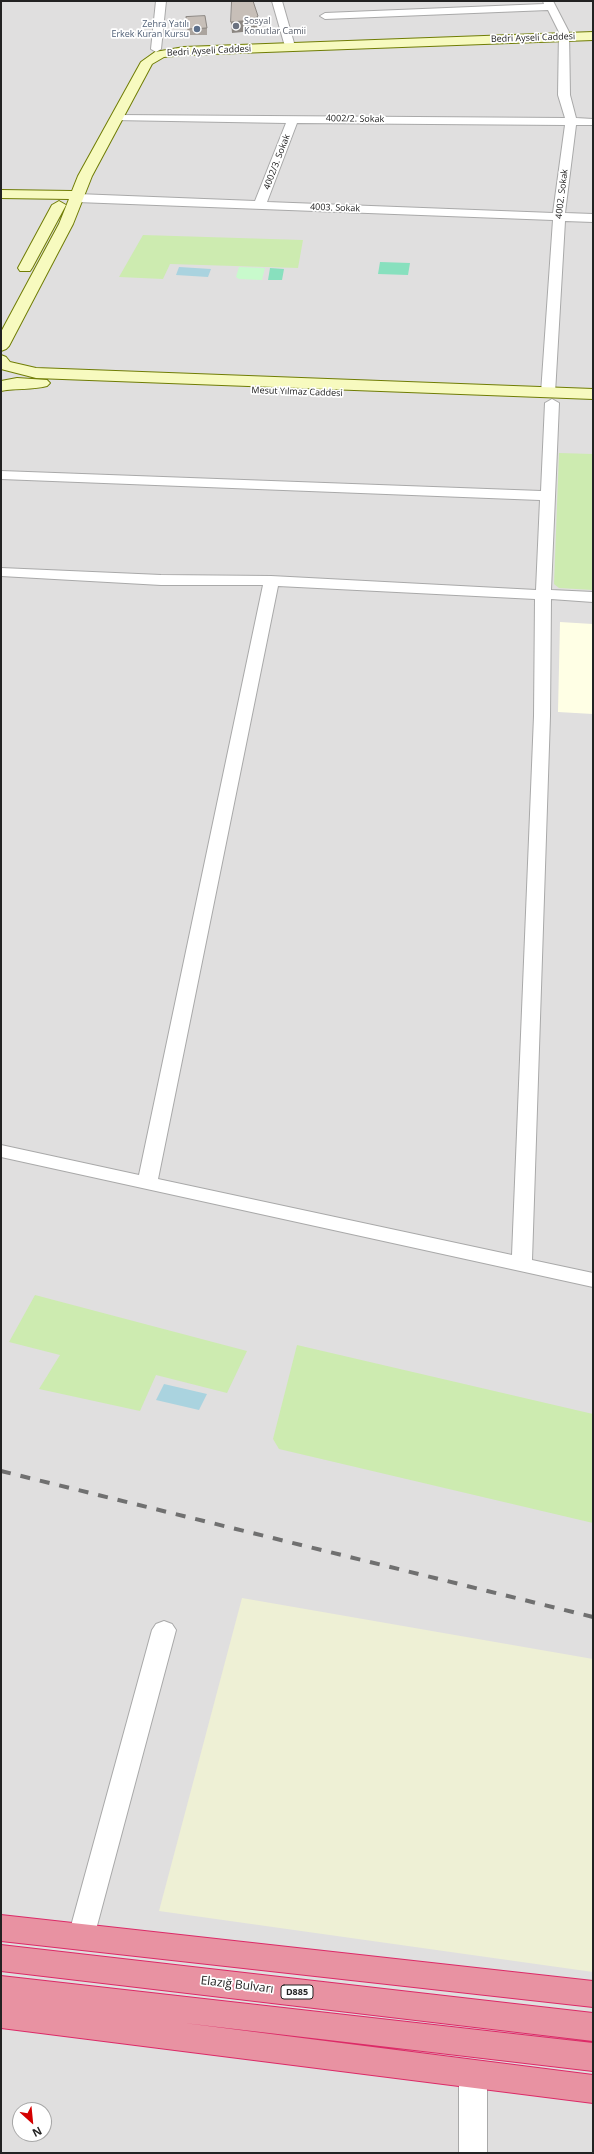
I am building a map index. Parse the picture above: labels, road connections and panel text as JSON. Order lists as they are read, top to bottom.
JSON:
{
  "streets": {
    "highway": ["Elazığ Bulvarı", "D885"],
    "main road": ["Bedri Ayseli Caddesi", "Mesut Yılmaz Caddesi"],
    "street": [
      "4002/2. Sokak",
      "4002/3. Sokak",
      "4002. Sokak",
      "4003. Sokak"
    ]
  },
  "crossings": [
    ["Bedri Ayseli Caddesi", "4002/2. Sokak"],
    ["Bedri Ayseli Caddesi", "4002. Sokak"],
    ["Bedri Ayseli Caddesi", "4003. Sokak"],
    ["4002/2. Sokak", "4002/3. Sokak"],
    ["4002/2. Sokak", "4002. Sokak"],
    ["4002/3. Sokak", "4003. Sokak"],
    ["4002. Sokak", "4003. Sokak"],
    ["4002. Sokak", "Mesut Yılmaz Caddesi"]
  ],
  "places": ["Sosyal Konutlar Camii", "Zehra Yatılı Erkek Kuran Kursu"],
  "north": "bottom right"
}
